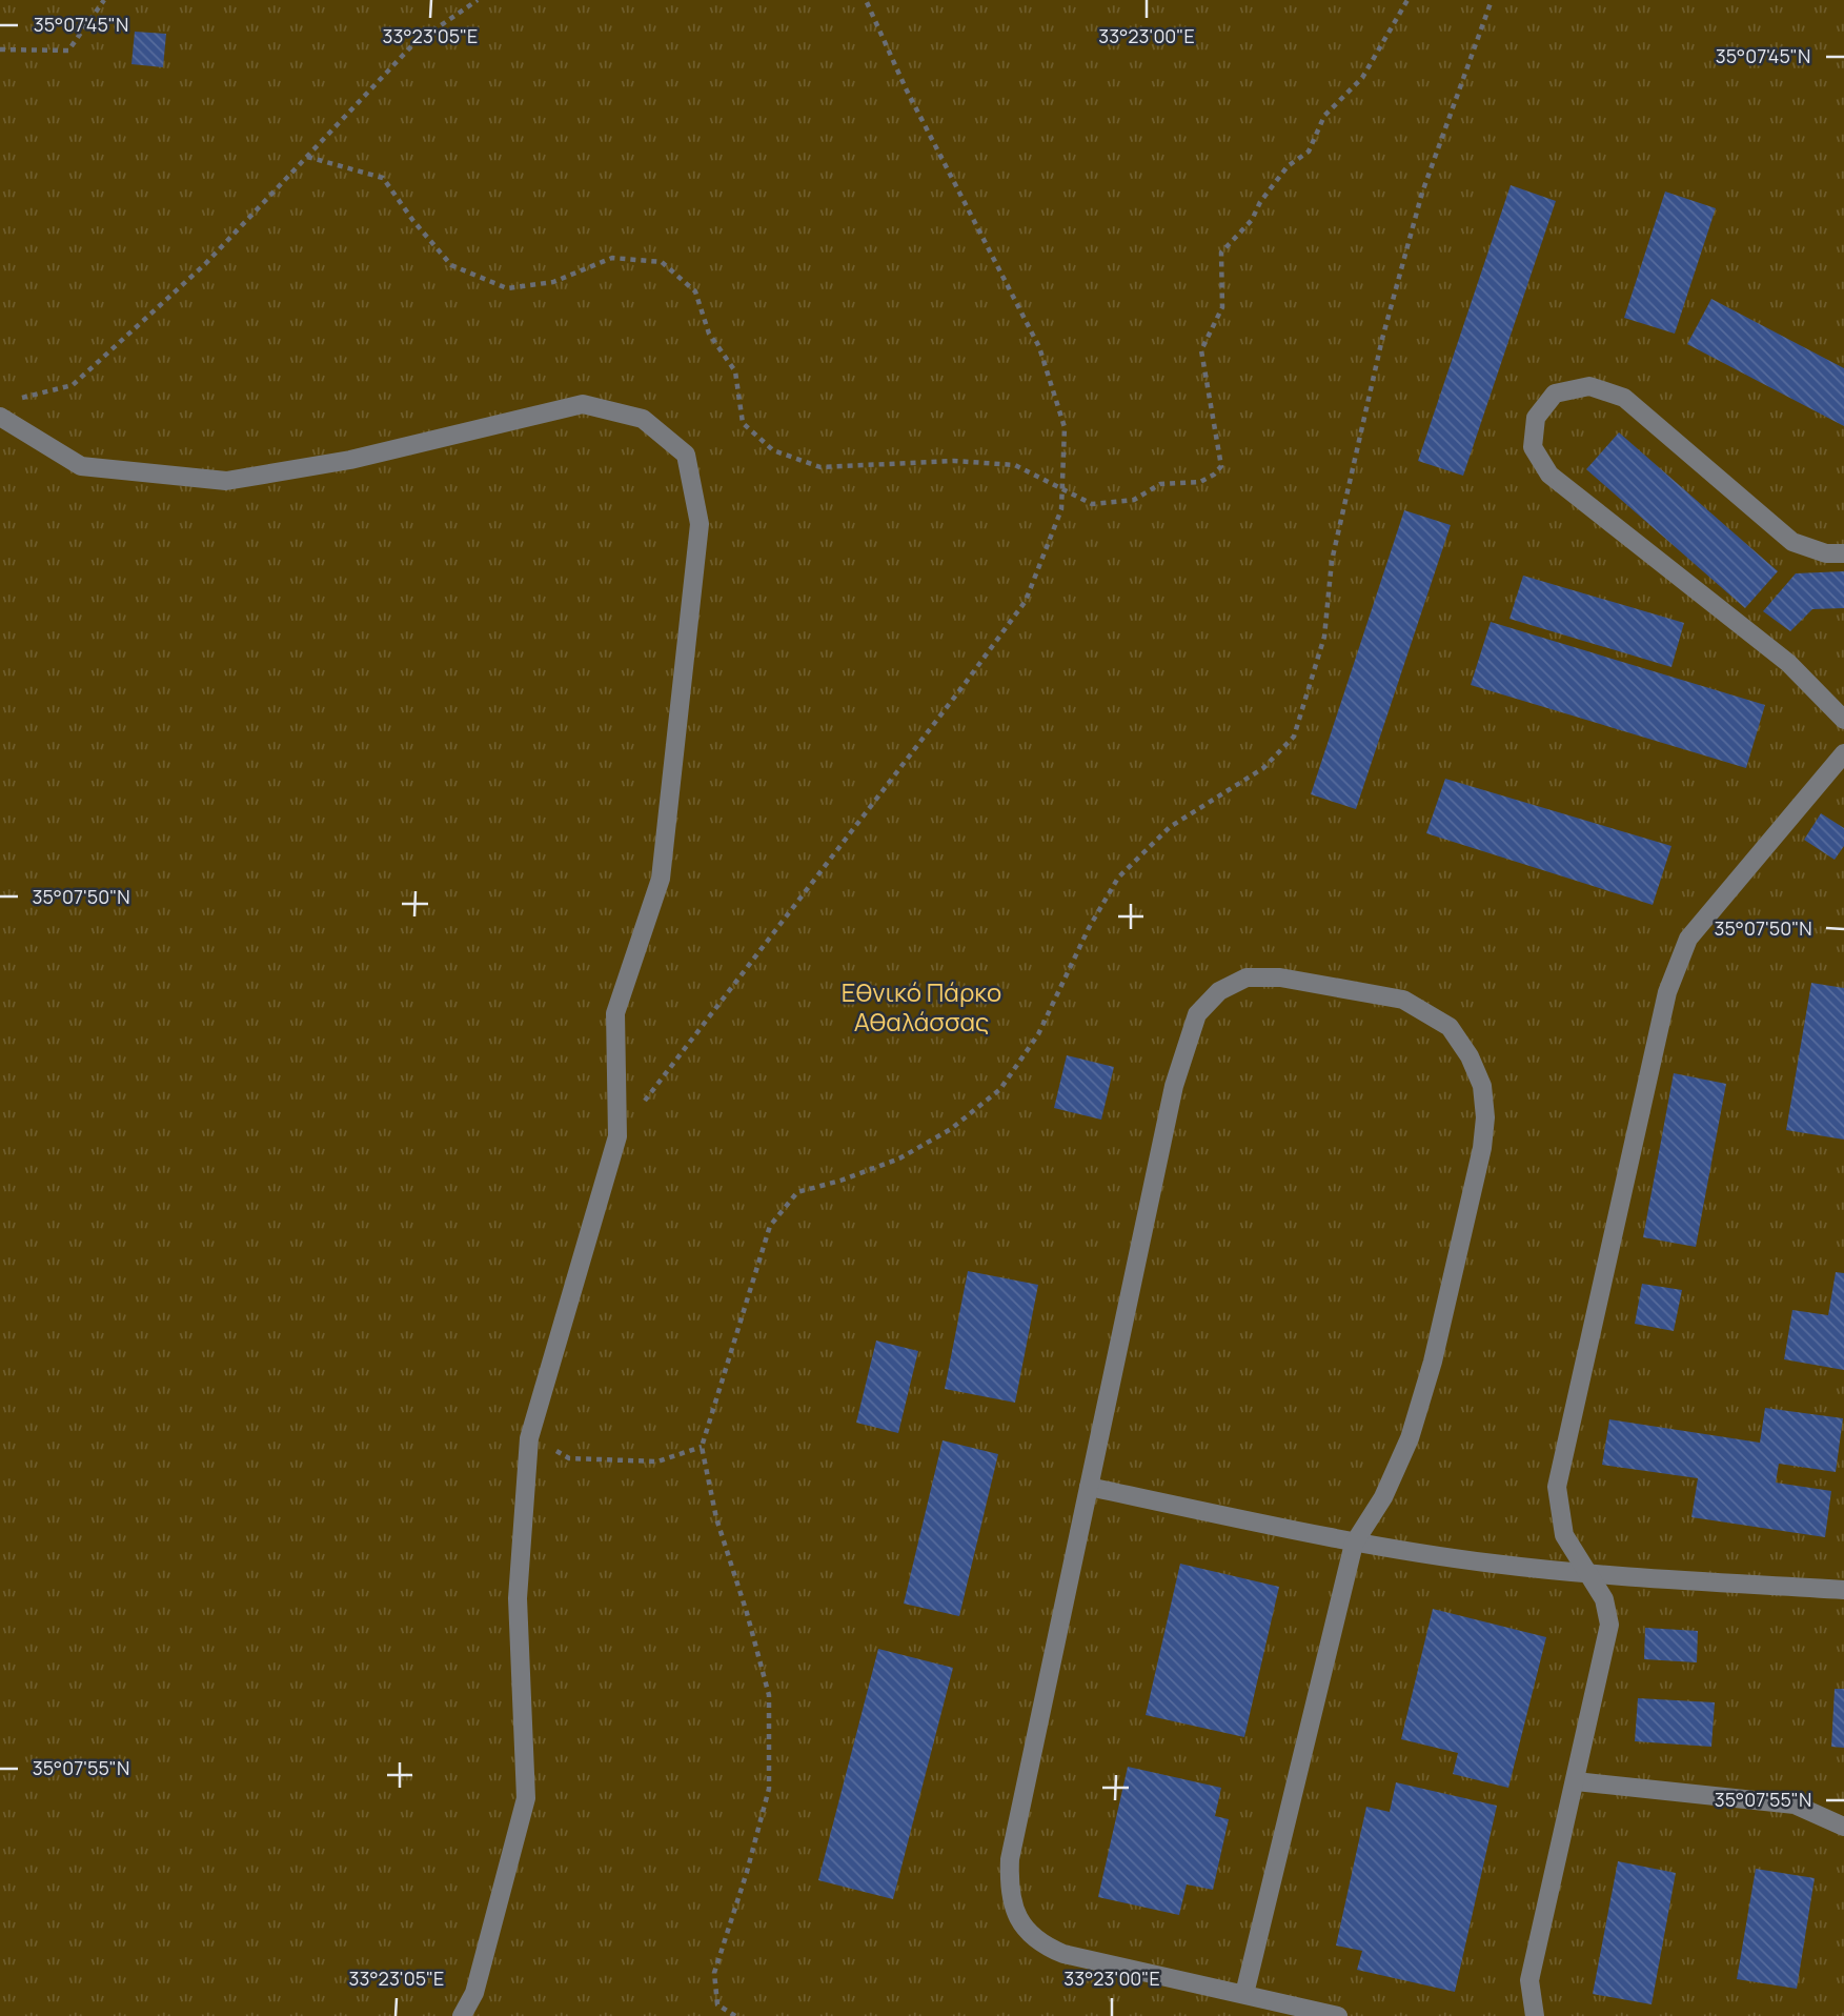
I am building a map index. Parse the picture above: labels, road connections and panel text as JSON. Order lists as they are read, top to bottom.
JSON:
{
  "parks": ["Εθνικό Πάρκο Αθαλάσσας"],
  "coordinates": [
    "35°07'45\"N",
    "33°23'05\"E",
    "33°23'00\"E",
    "35°07'50\"N",
    "35°07'55\"N"
  ]
}
